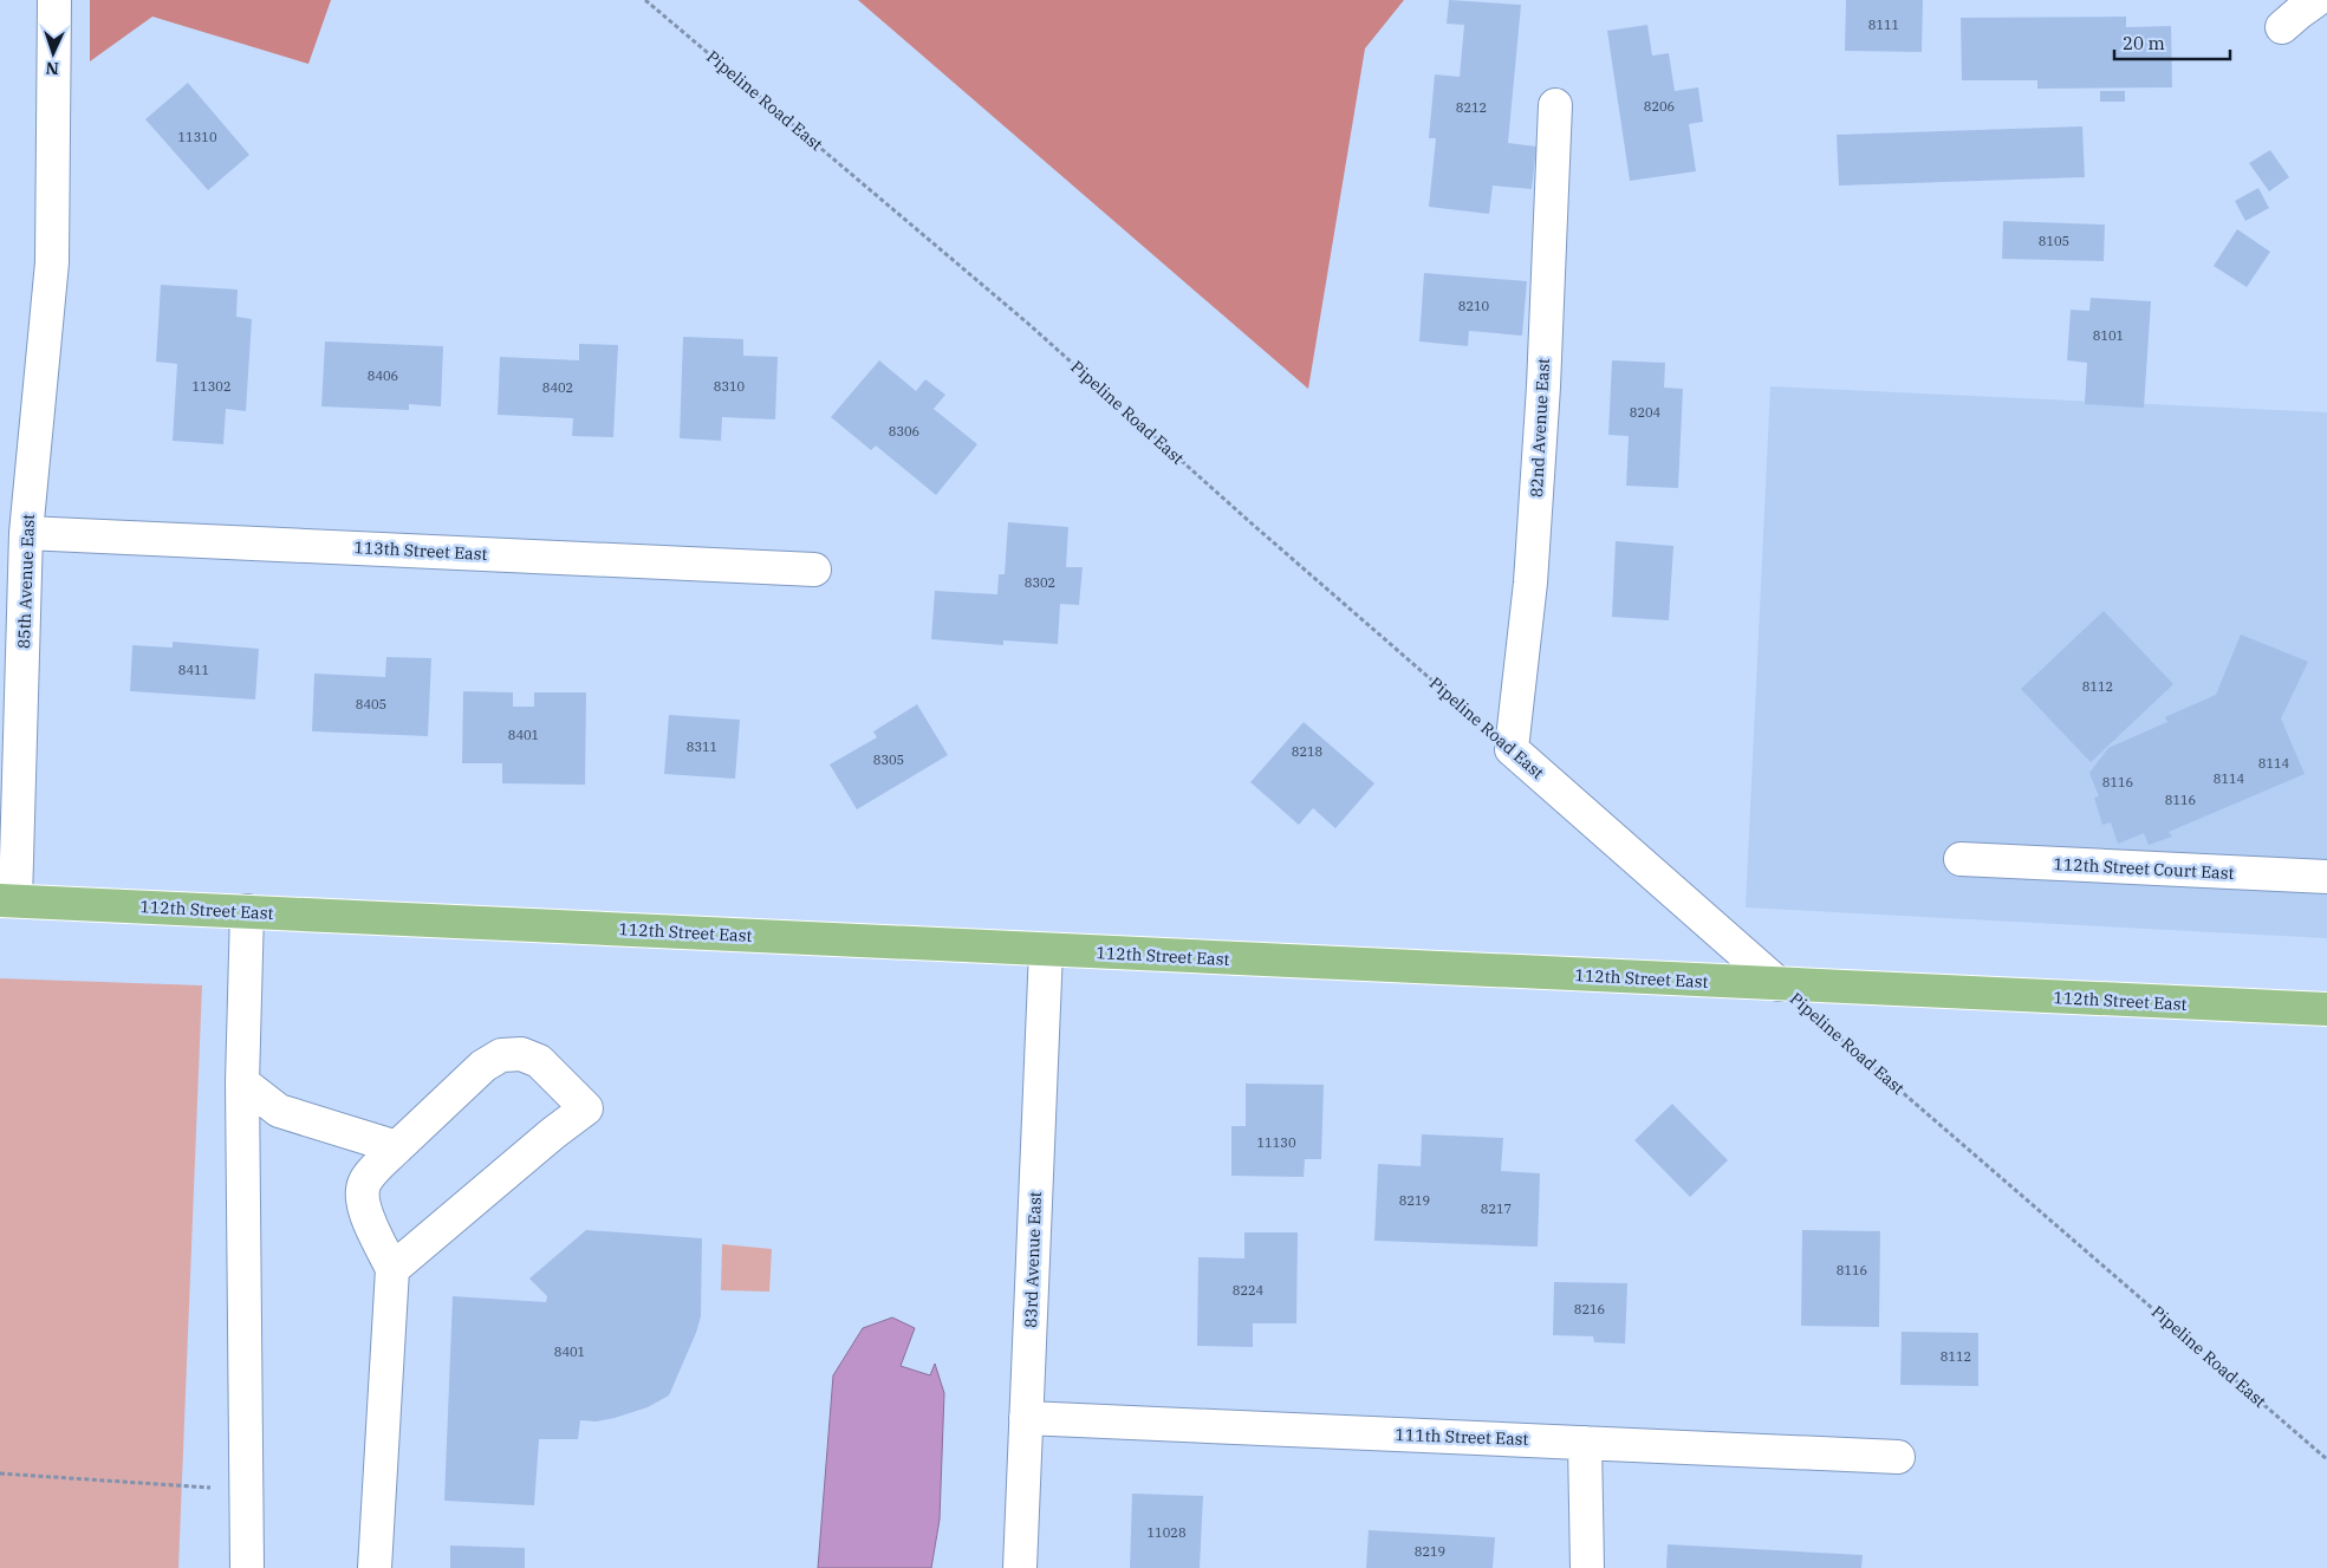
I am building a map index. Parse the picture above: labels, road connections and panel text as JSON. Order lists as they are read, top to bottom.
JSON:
{
  "streets": {
    "main road": ["112th Street East"],
    "street": [
      "Pipeline Road East",
      "82nd Avenue East",
      "113th Street East",
      "85th Avenue East",
      "112th Street Court East",
      "83rd Avenue East",
      "111th Street East"
    ]
  },
  "crossings": [
    ["Pipeline Road East", "82nd Avenue East"],
    ["Pipeline Road East", "112th Street East"],
    ["113th Street East", "85th Avenue East"],
    ["85th Avenue East", "112th Street East"],
    ["112th Street East", "83rd Avenue East"],
    ["83rd Avenue East", "111th Street East"]
  ],
  "house_numbers": [
    "8111",
    "8206",
    "8212",
    "11310",
    "8105",
    "8210",
    "8101",
    "8406",
    "11302",
    "8310",
    "8402",
    "8204",
    "8306",
    "8302",
    "8411",
    "8112",
    "8405",
    "8401",
    "8311",
    "8218",
    "8305",
    "8114",
    "8114",
    "8116",
    "8116",
    "11130",
    "8219",
    "8217",
    "8116",
    "8224",
    "8216",
    "8401",
    "8112",
    "11028",
    "8219"
  ],
  "scale_bar": "20 m",
  "north": "bottom"
}
